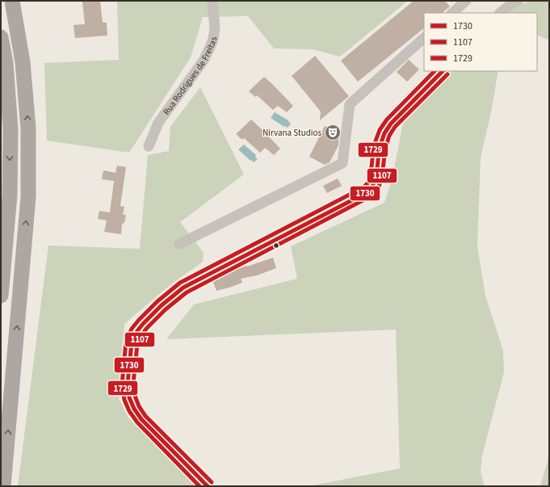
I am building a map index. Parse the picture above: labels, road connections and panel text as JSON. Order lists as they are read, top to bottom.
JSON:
{
  "streets": {
    "street": ["Rua Rodrigues de Freitas"]
  },
  "places": {
    "theatre": ["Nirvana Studios"]
  },
  "lines": ["transit line 1730", "transit line 1729", "transit line 1107"],
  "legend": ["1730", "1107", "1729"]
}
